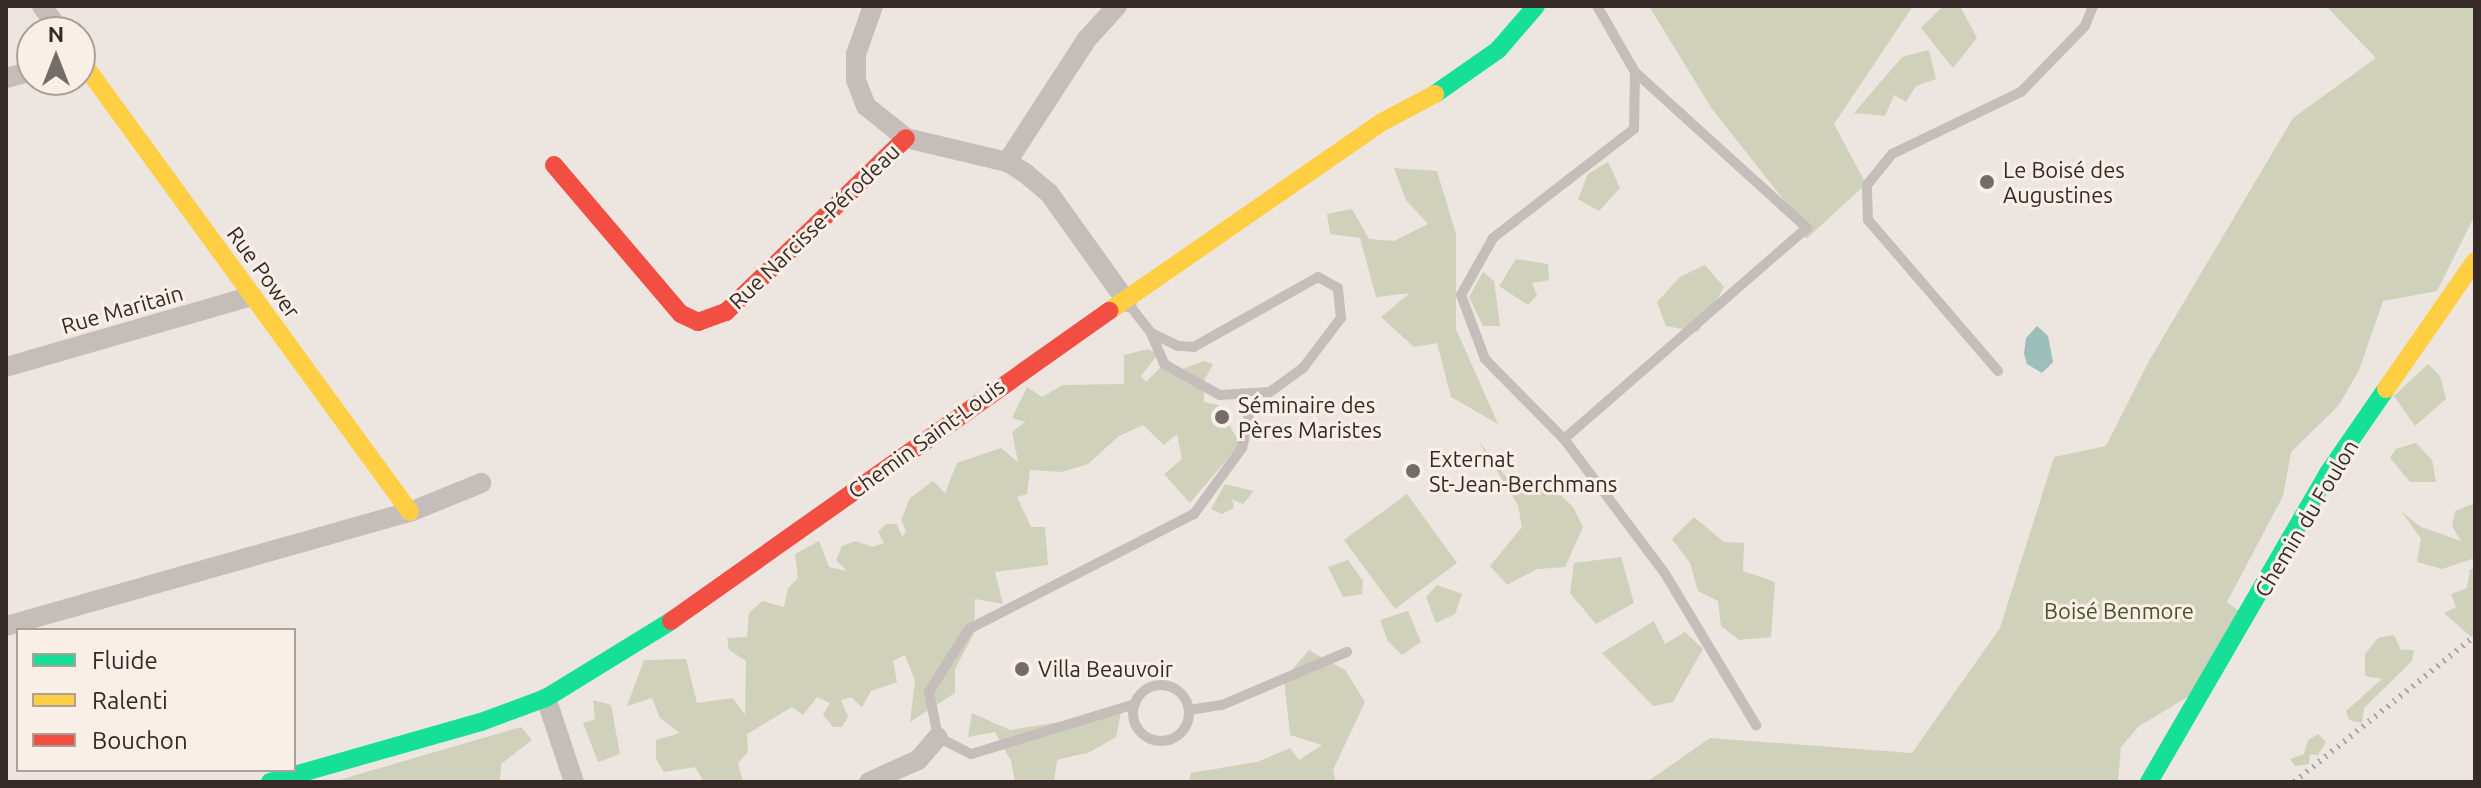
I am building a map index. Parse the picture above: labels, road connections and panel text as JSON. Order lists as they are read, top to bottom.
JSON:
{
  "streets": {
    "street": [
      "Rue Narcisse-Pérodeau",
      "Rue Power",
      "Rue Maritain",
      "Chemin Saint-Louis",
      "Chemin du Foulon"
    ]
  },
  "crossings": [
    ["Rue Power", "Rue Maritain"]
  ],
  "parks": ["Boisé Benmore"],
  "places": [
    "Le Boisé des Augustines",
    "Séminaire des Pères Maristes",
    "Externat St-Jean-Berchmans",
    "Villa Beauvoir"
  ],
  "legend": ["Fluide", "Ralenti", "Bouchon"],
  "north": "top"
}
